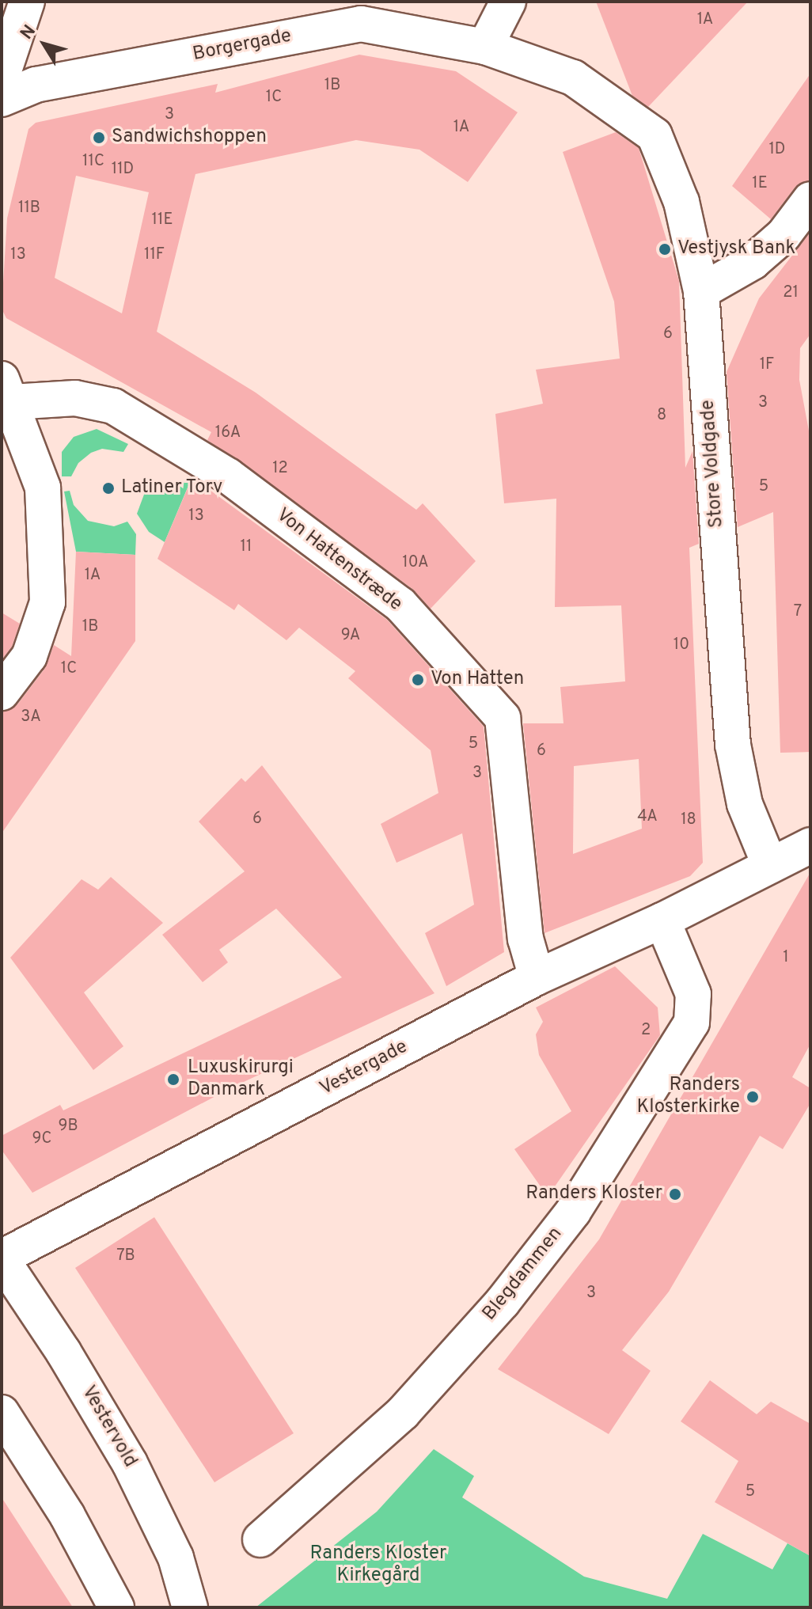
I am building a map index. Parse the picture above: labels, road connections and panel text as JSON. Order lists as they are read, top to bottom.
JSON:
{
  "streets": {
    "street": [
      "Borgergade",
      "Store Voldgade",
      "Von Hattenstræde",
      "Vestergade",
      "Blegdammen",
      "Vestervold"
    ]
  },
  "crossings": [
    ["Borgergade", "Store Voldgade"],
    ["Von Hattenstræde", "Vestergade"],
    ["Vestergade", "Blegdammen"],
    ["Vestergade", "Vestervold"]
  ],
  "parks": ["Randers Kloster Kirkegård"],
  "places": [
    "Sandwichshoppen",
    "Vestjysk Bank",
    "Latiner Torv",
    "Von Hatten",
    "Luxuskirurgi Danmark",
    "Randers Klosterkirke",
    "Randers Kloster"
  ],
  "house_numbers": [
    "1A",
    "1B",
    "1C",
    "3",
    "1A",
    "1D",
    "11C",
    "11D",
    "1E",
    "11B",
    "11E",
    "13",
    "11F",
    "21",
    "6",
    "1F",
    "3",
    "8",
    "16A",
    "12",
    "5",
    "13",
    "11",
    "10A",
    "1A",
    "7",
    "1B",
    "9A",
    "10",
    "1C",
    "3A",
    "5",
    "6",
    "3",
    "4A",
    "6",
    "18",
    "1",
    "2",
    "9B",
    "9C",
    "7B",
    "3",
    "5"
  ],
  "north": "top left"
}
